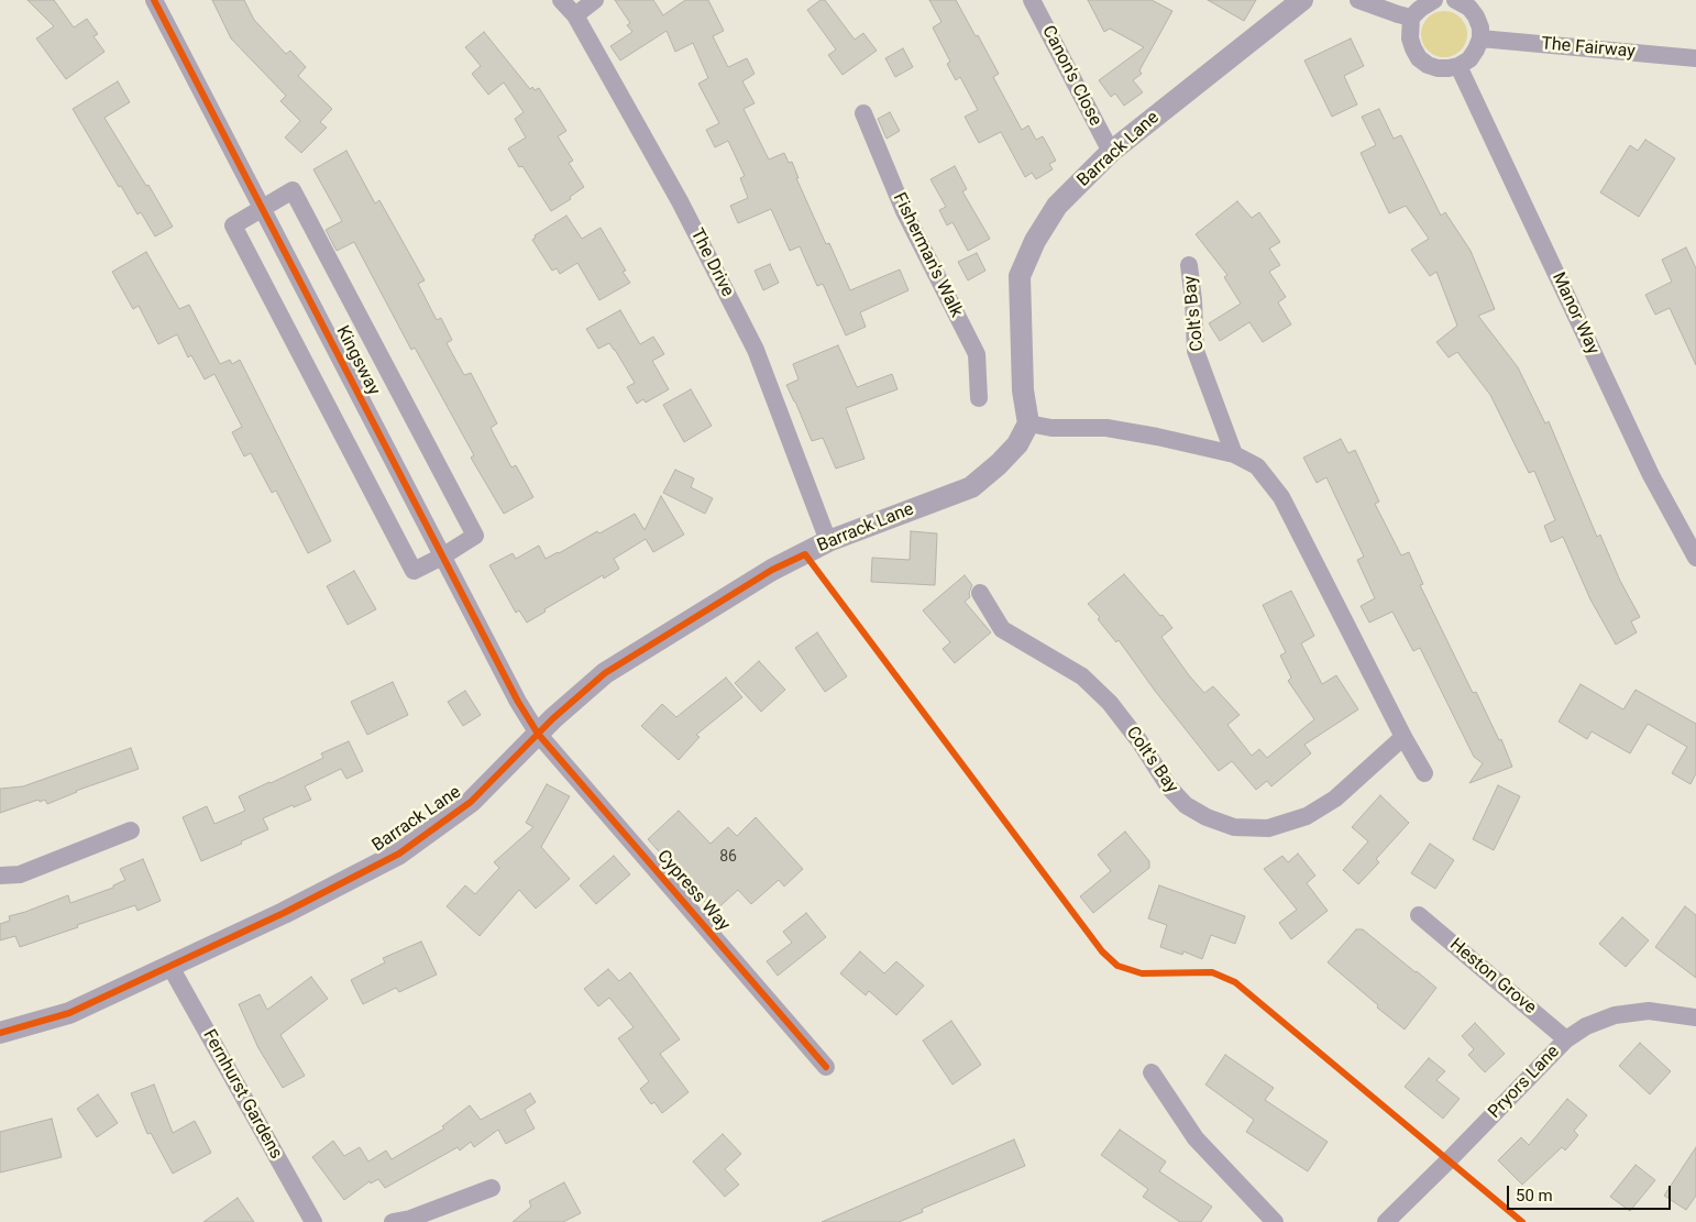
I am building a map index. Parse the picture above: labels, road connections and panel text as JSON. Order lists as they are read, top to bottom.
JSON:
{
  "streets": {
    "street": [
      "The Fairway",
      "Canon's Close",
      "Barrack Lane",
      "Fisherman's Walk",
      "The Drive",
      "Colt's Bay",
      "Manor Way",
      "Kingsway",
      "Cypress Way",
      "Heston Grove",
      "Pryors Lane",
      "Fernhurst Gardens"
    ]
  },
  "crossings": [
    ["Canon's Close", "Barrack Lane"],
    ["Barrack Lane", "The Drive"],
    ["Barrack Lane", "Kingsway"],
    ["Barrack Lane", "Cypress Way"],
    ["Barrack Lane", "Fernhurst Gardens"],
    ["Kingsway", "Cypress Way"],
    ["Heston Grove", "Pryors Lane"]
  ],
  "house_numbers": ["86"],
  "scale_bar": "50 m"
}
